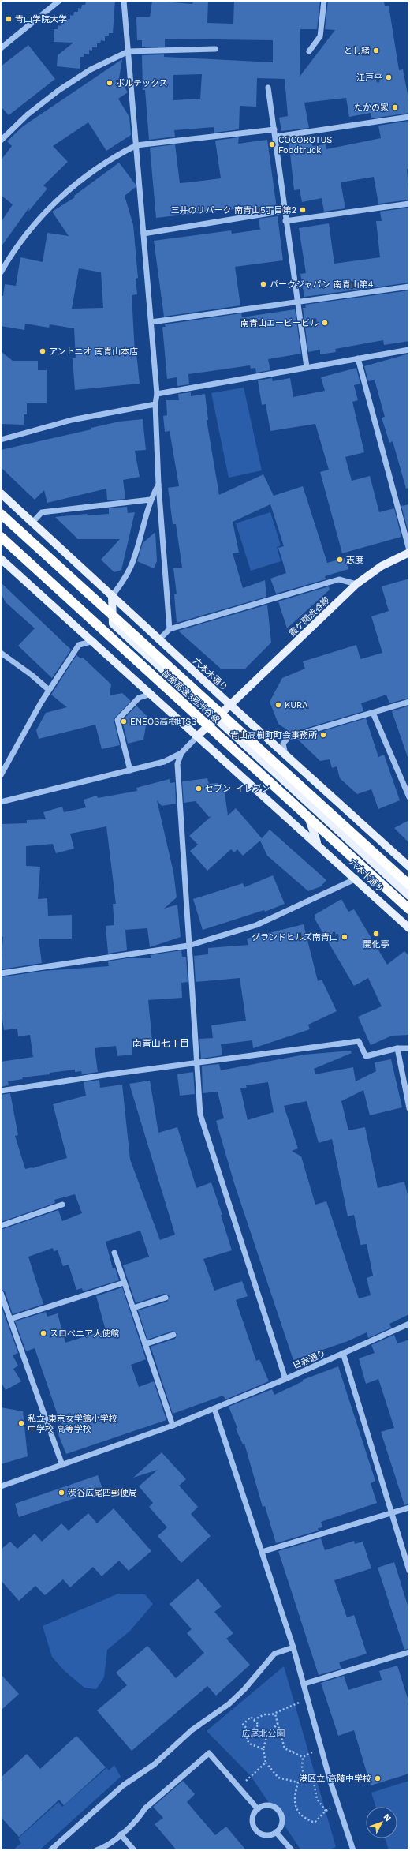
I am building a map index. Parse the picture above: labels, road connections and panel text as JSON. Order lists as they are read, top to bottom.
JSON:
{
  "streets": {
    "highway": ["首都高速3号渋谷線"],
    "main road": ["霞ケ関渋谷線", "六本木通り"],
    "street": ["日赤通り"]
  },
  "crossings": [
    ["霞ケ関渋谷線", "六本木通り"]
  ],
  "districts": ["南青山七丁目"],
  "parks": ["広尾北公園"],
  "places": [
    "青山学院大学",
    "とし緒",
    "江戸平",
    "ボルテックス",
    "たかの家",
    "COCOROTUS Foodtruck",
    "三井のリパーク 南青山5丁目第2",
    "パークジャパン 南青山第4",
    "南青山エービービル",
    "アントニオ 南青山本店",
    "志度",
    "KURA",
    "ENEOS高樹町SS",
    "青山高樹町町会事務所",
    "セブン-イレブン",
    "開化亭",
    "グランドヒルズ南青山",
    "スロベニア大使館",
    "私立 東京女学館小学校 中学校 高等学校",
    "渋谷広尾四郵便局",
    "港区立 高陵中学校"
  ],
  "north": "top right"
}
